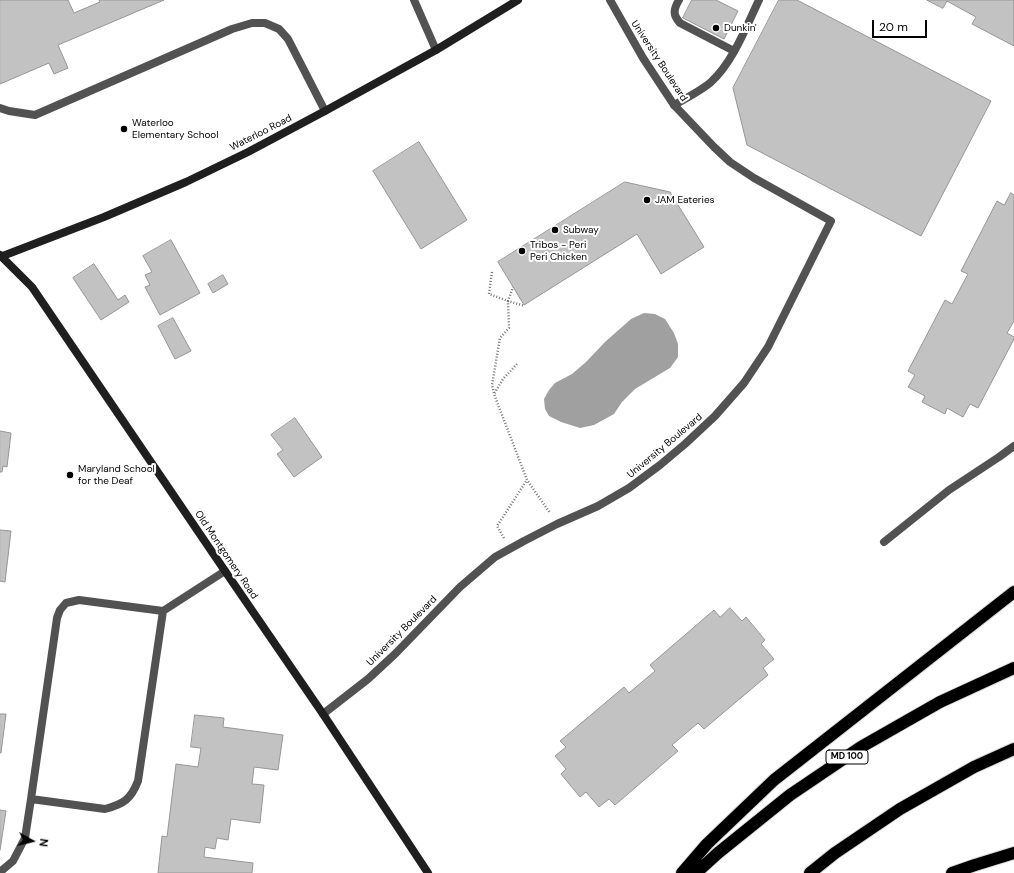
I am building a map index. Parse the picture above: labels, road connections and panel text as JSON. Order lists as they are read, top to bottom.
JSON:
{
  "streets": {
    "highway": ["MD 100"],
    "street": ["University Boulevard", "Waterloo Road", "Old Montgomery Road"]
  },
  "crossings": [
    ["University Boulevard", "Old Montgomery Road"],
    ["Waterloo Road", "Old Montgomery Road"]
  ],
  "places": [
    "Dunkin'",
    "Waterloo Elementary School",
    "JAM Eateries",
    "Subway",
    "Tribos - Peri Peri Chicken",
    "Maryland School for the Deaf"
  ],
  "scale_bar": "20 m",
  "north": "right"
}
